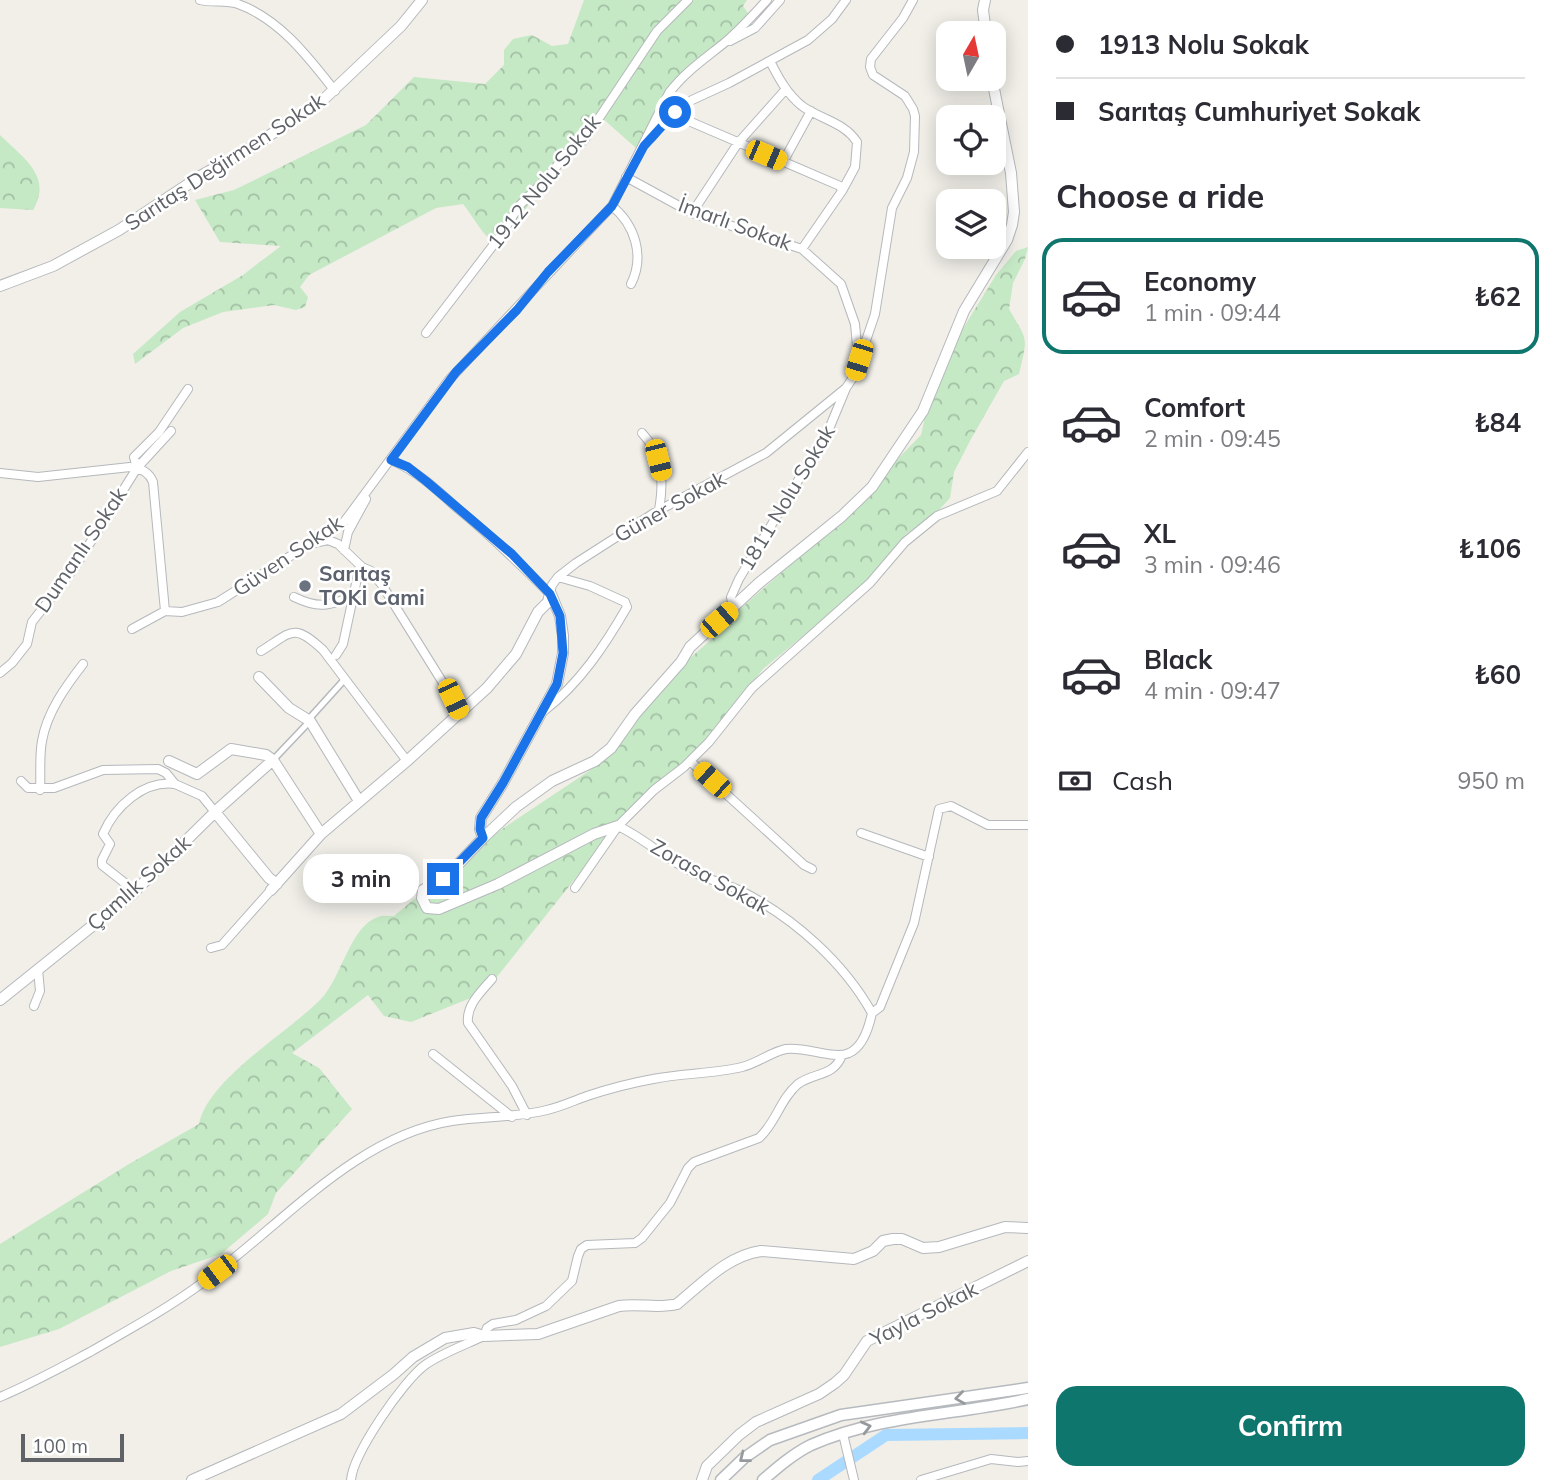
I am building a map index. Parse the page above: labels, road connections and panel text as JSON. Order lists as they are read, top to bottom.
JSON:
{
  "streets": {
    "street": [
      "Sarıtaş Değirmen Sokak",
      "1912 Nolu Sokak",
      "İmarlı Sokak",
      "1811 Nolu Sokak",
      "Güner Sokak",
      "Dumanlı Sokak",
      "Güven Sokak",
      "Zorasa Sokak",
      "Çamlık Sokak",
      "Yayla Sokak"
    ]
  },
  "crossings": [
    ["İmarlı Sokak", "Güner Sokak"],
    ["İmarlı Sokak", "Güven Sokak"],
    ["1811 Nolu Sokak", "Güner Sokak"]
  ],
  "places": ["Sarıtaş TOKİ Cami"],
  "scale_bar": "100 m",
  "north": "top",
  "page": {
    "banner": ["1913 Nolu Sokak", "Sarıtaş Cumhuriyet Sokak"],
    "heading": "Choose a ride",
    "list": [
      {
        "name": "Economy",
        "note": "1 min · 09:44",
        "value": "₺62"
      },
      {
        "name": "Comfort",
        "note": "2 min · 09:45",
        "value": "₺84"
      },
      {
        "name": "XL",
        "note": "3 min · 09:46",
        "value": "₺106"
      },
      {
        "name": "Black",
        "note": "4 min · 09:47",
        "value": "₺60"
      }
    ],
    "pay": ["Cash", "950 m"],
    "bubble": "3 min",
    "buttons": "Confirm",
    "scale": "100 m"
  }
}
